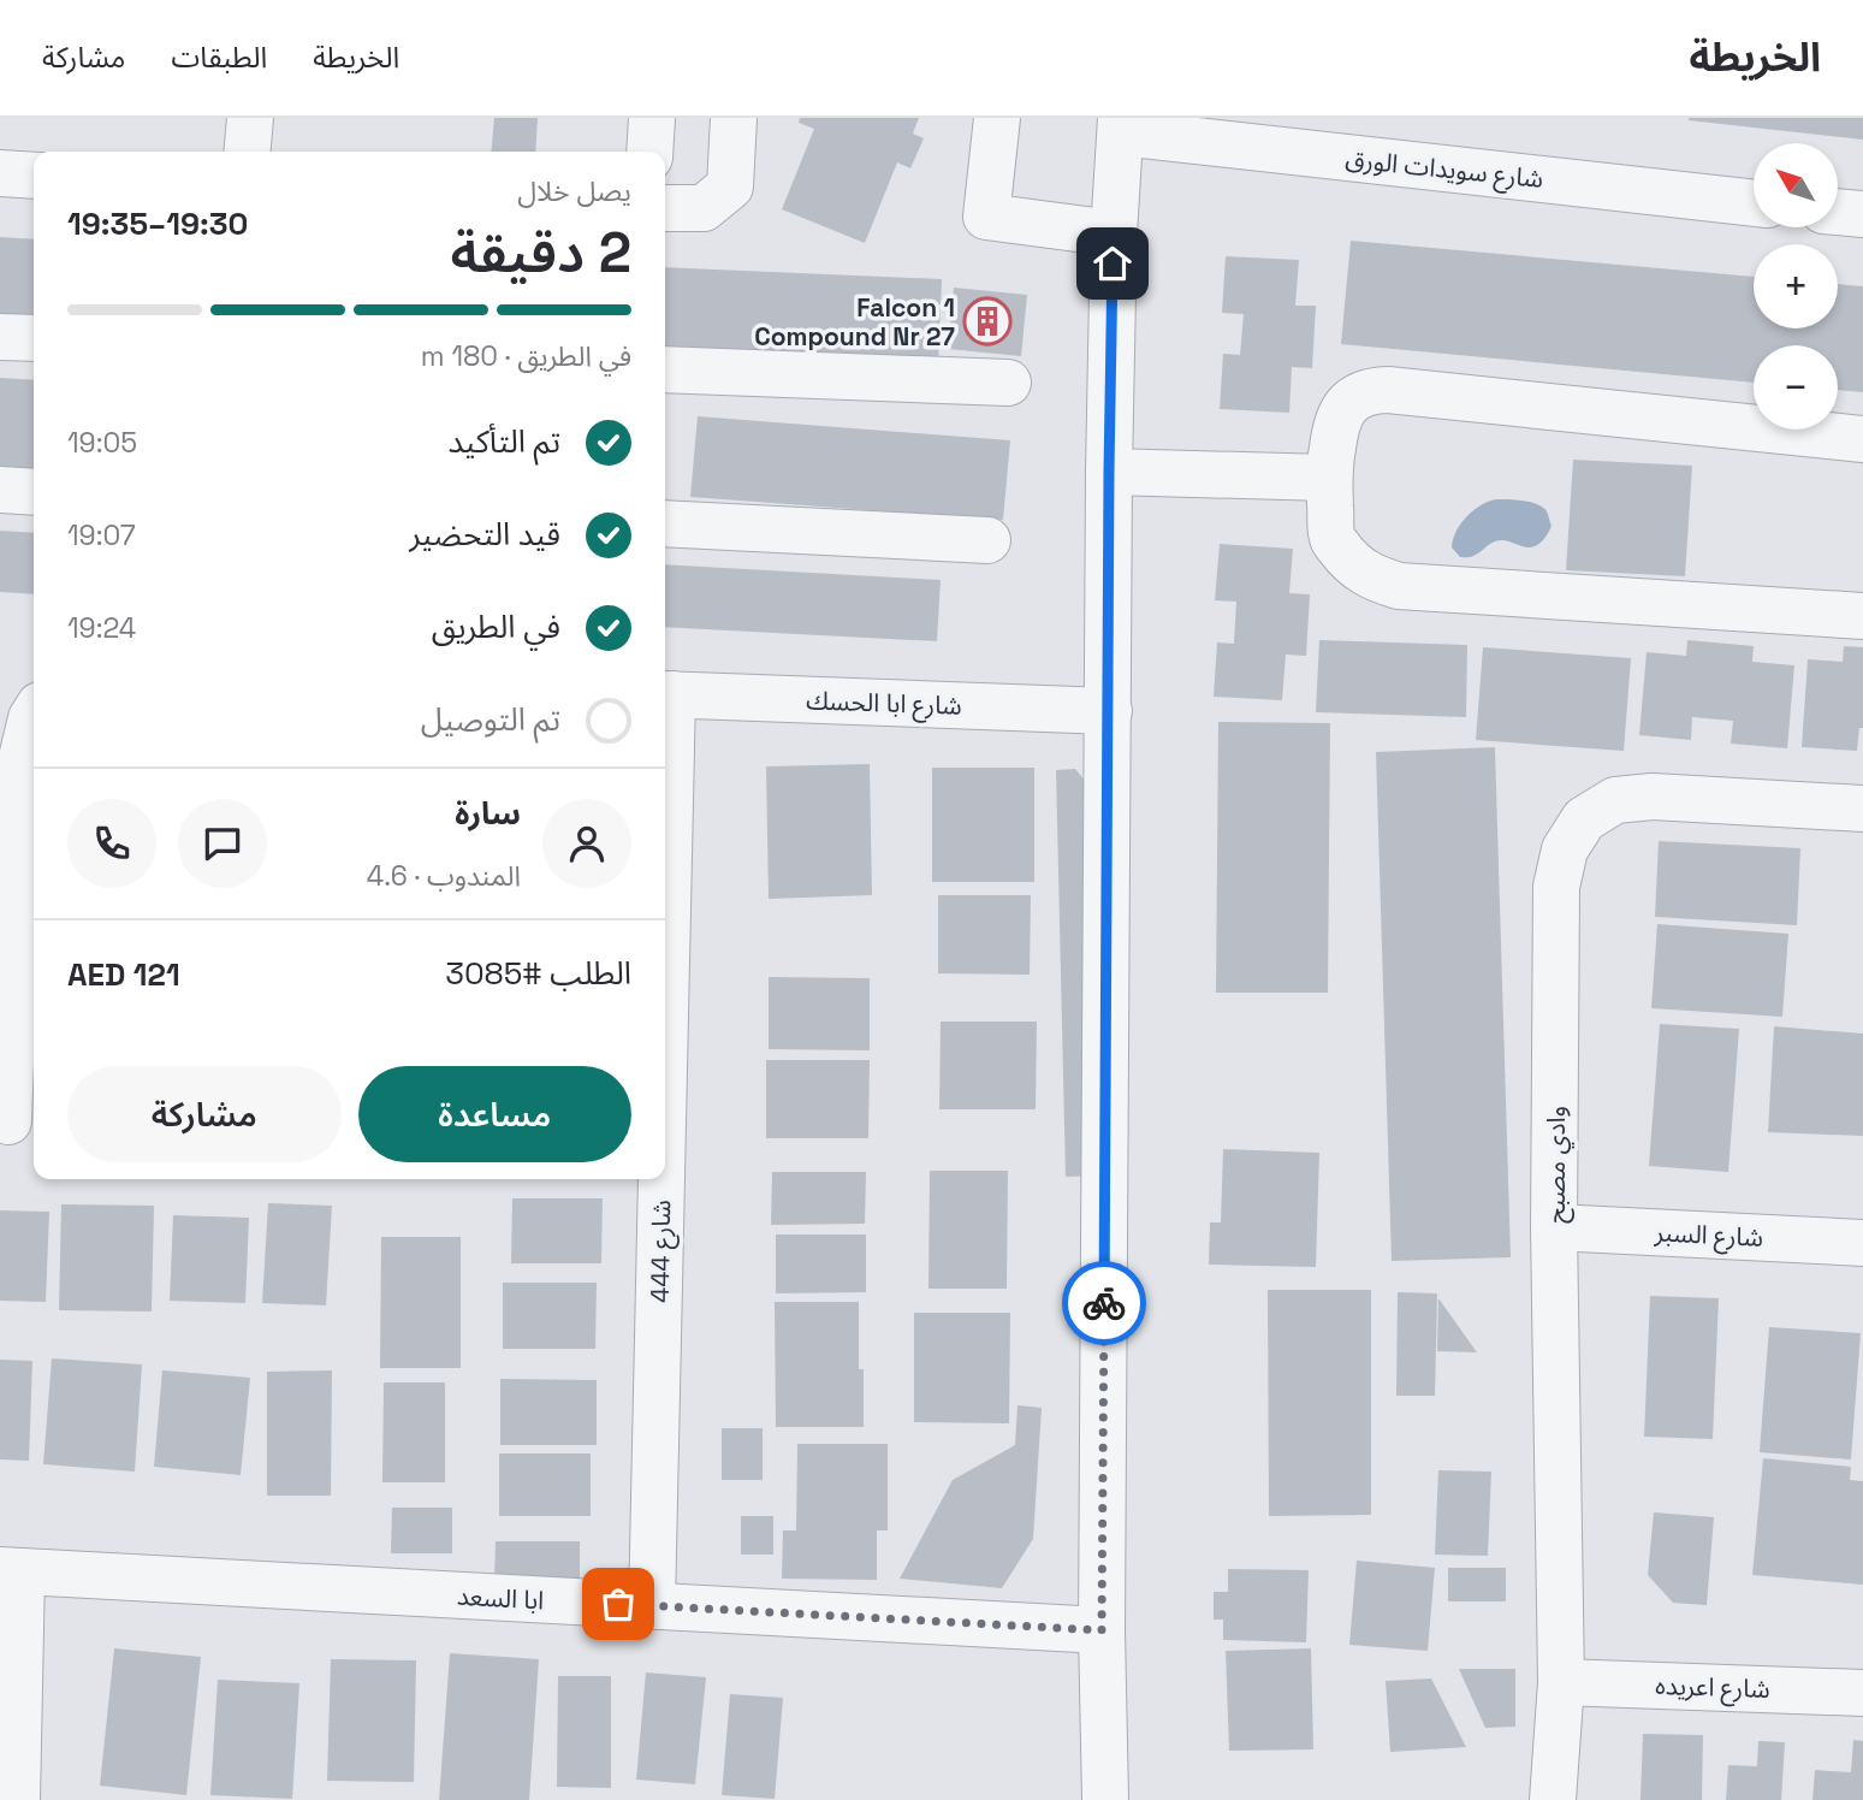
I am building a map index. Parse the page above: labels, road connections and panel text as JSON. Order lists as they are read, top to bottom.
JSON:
{
  "streets": {
    "street": [
      "شارع سويدات الورق",
      "شارع ابا الحسك",
      "وادي مصبح",
      "شارع السبر",
      "شارع 444",
      "ابا السعد",
      "شارع اعريده"
    ]
  },
  "crossings": [
    ["شارع ابا الحسك", "شارع 444"],
    ["وادي مصبح", "شارع السبر"],
    ["وادي مصبح", "شارع اعريده"],
    ["شارع 444", "ابا السعد"]
  ],
  "places": {
    "building": ["Falcon 1 Compound Nr 27"]
  },
  "north": "top left",
  "page": {
    "header": "الخريطة",
    "nav": ["الخريطة", "الطبقات", "مشاركة"],
    "map_buttons": ["+", "−"],
    "heading": ["2 دقيقة", "يصل خلال", "19:30–19:35"],
    "panel": [
      "سارة",
      "المندوب · 4.6",
      "الطلب #3085",
      "AED 121"
    ],
    "bar": "في الطريق · 180 m",
    "list": [
      ["تم التأكيد", "19:05"],
      ["قيد التحضير", "19:07"],
      ["في الطريق", "19:24"],
      "تم التوصيل"
    ],
    "buttons": ["مساعدة", "مشاركة"]
  }
}
